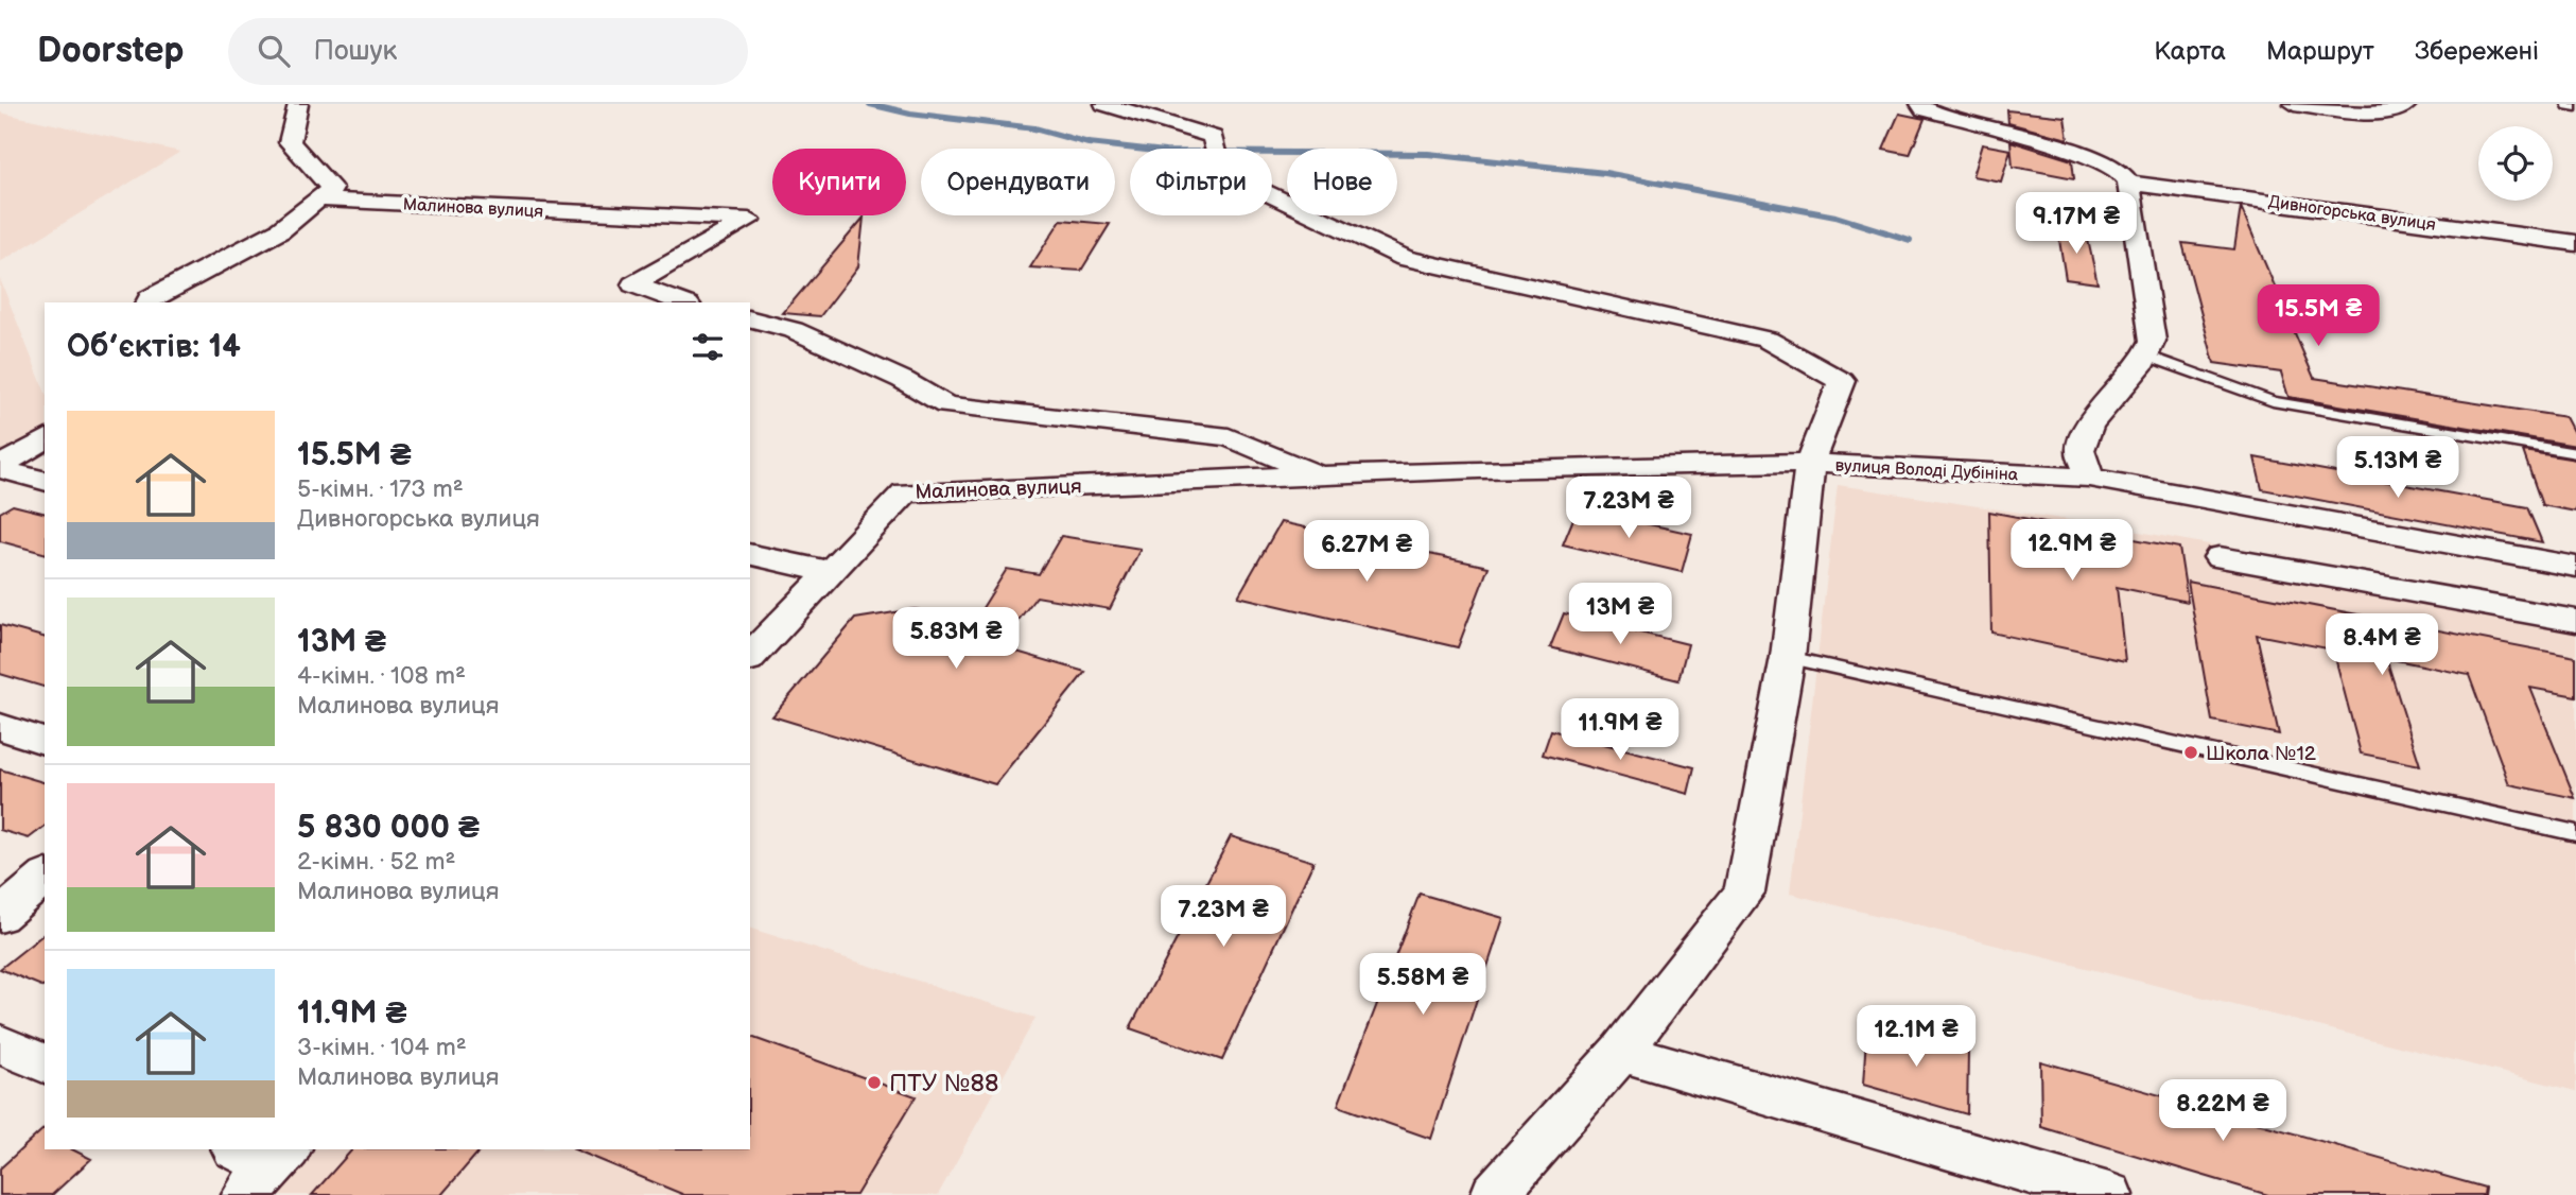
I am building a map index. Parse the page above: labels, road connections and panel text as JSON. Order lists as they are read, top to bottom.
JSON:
{
  "streets": {
    "street": ["Малинова вулиця", "Дивногорська вулиця", "вулиця Володі Дубініна"]
  },
  "crossings": [
    ["Малинова вулиця", "вулиця Володі Дубініна"]
  ],
  "places": ["Школа №12", "ПТУ №88"],
  "page": {
    "header": "Doorstep",
    "search": "Пошук",
    "nav": ["Карта", "Маршрут", "Збережені"],
    "chip": [
      "Купити",
      "Орендувати",
      "Фільтри",
      "Нове"
    ],
    "price": [
      "9.17M ₴",
      "15.5M ₴",
      "5.13M ₴",
      "7.23M ₴",
      "12.9M ₴",
      "6.27M ₴",
      "13M ₴",
      "5.83M ₴",
      "8.4M ₴",
      "11.9M ₴",
      "7.23M ₴",
      "5.58M ₴",
      "12.1M ₴",
      "8.22M ₴"
    ],
    "heading": "Об’єктів: 14",
    "list": [
      {
        "name": "15.5M ₴",
        "note": "5-кімн. · 173 m² · Дивногорська вулиця"
      },
      {
        "name": "13M ₴",
        "note": "4-кімн. · 108 m² · Малинова вулиця"
      },
      {
        "name": "5 830 000 ₴",
        "note": "2-кімн. · 52 m² · Малинова вулиця"
      },
      {
        "name": "11.9M ₴",
        "note": "3-кімн. · 104 m² · Малинова вулиця"
      }
    ]
  }
}
